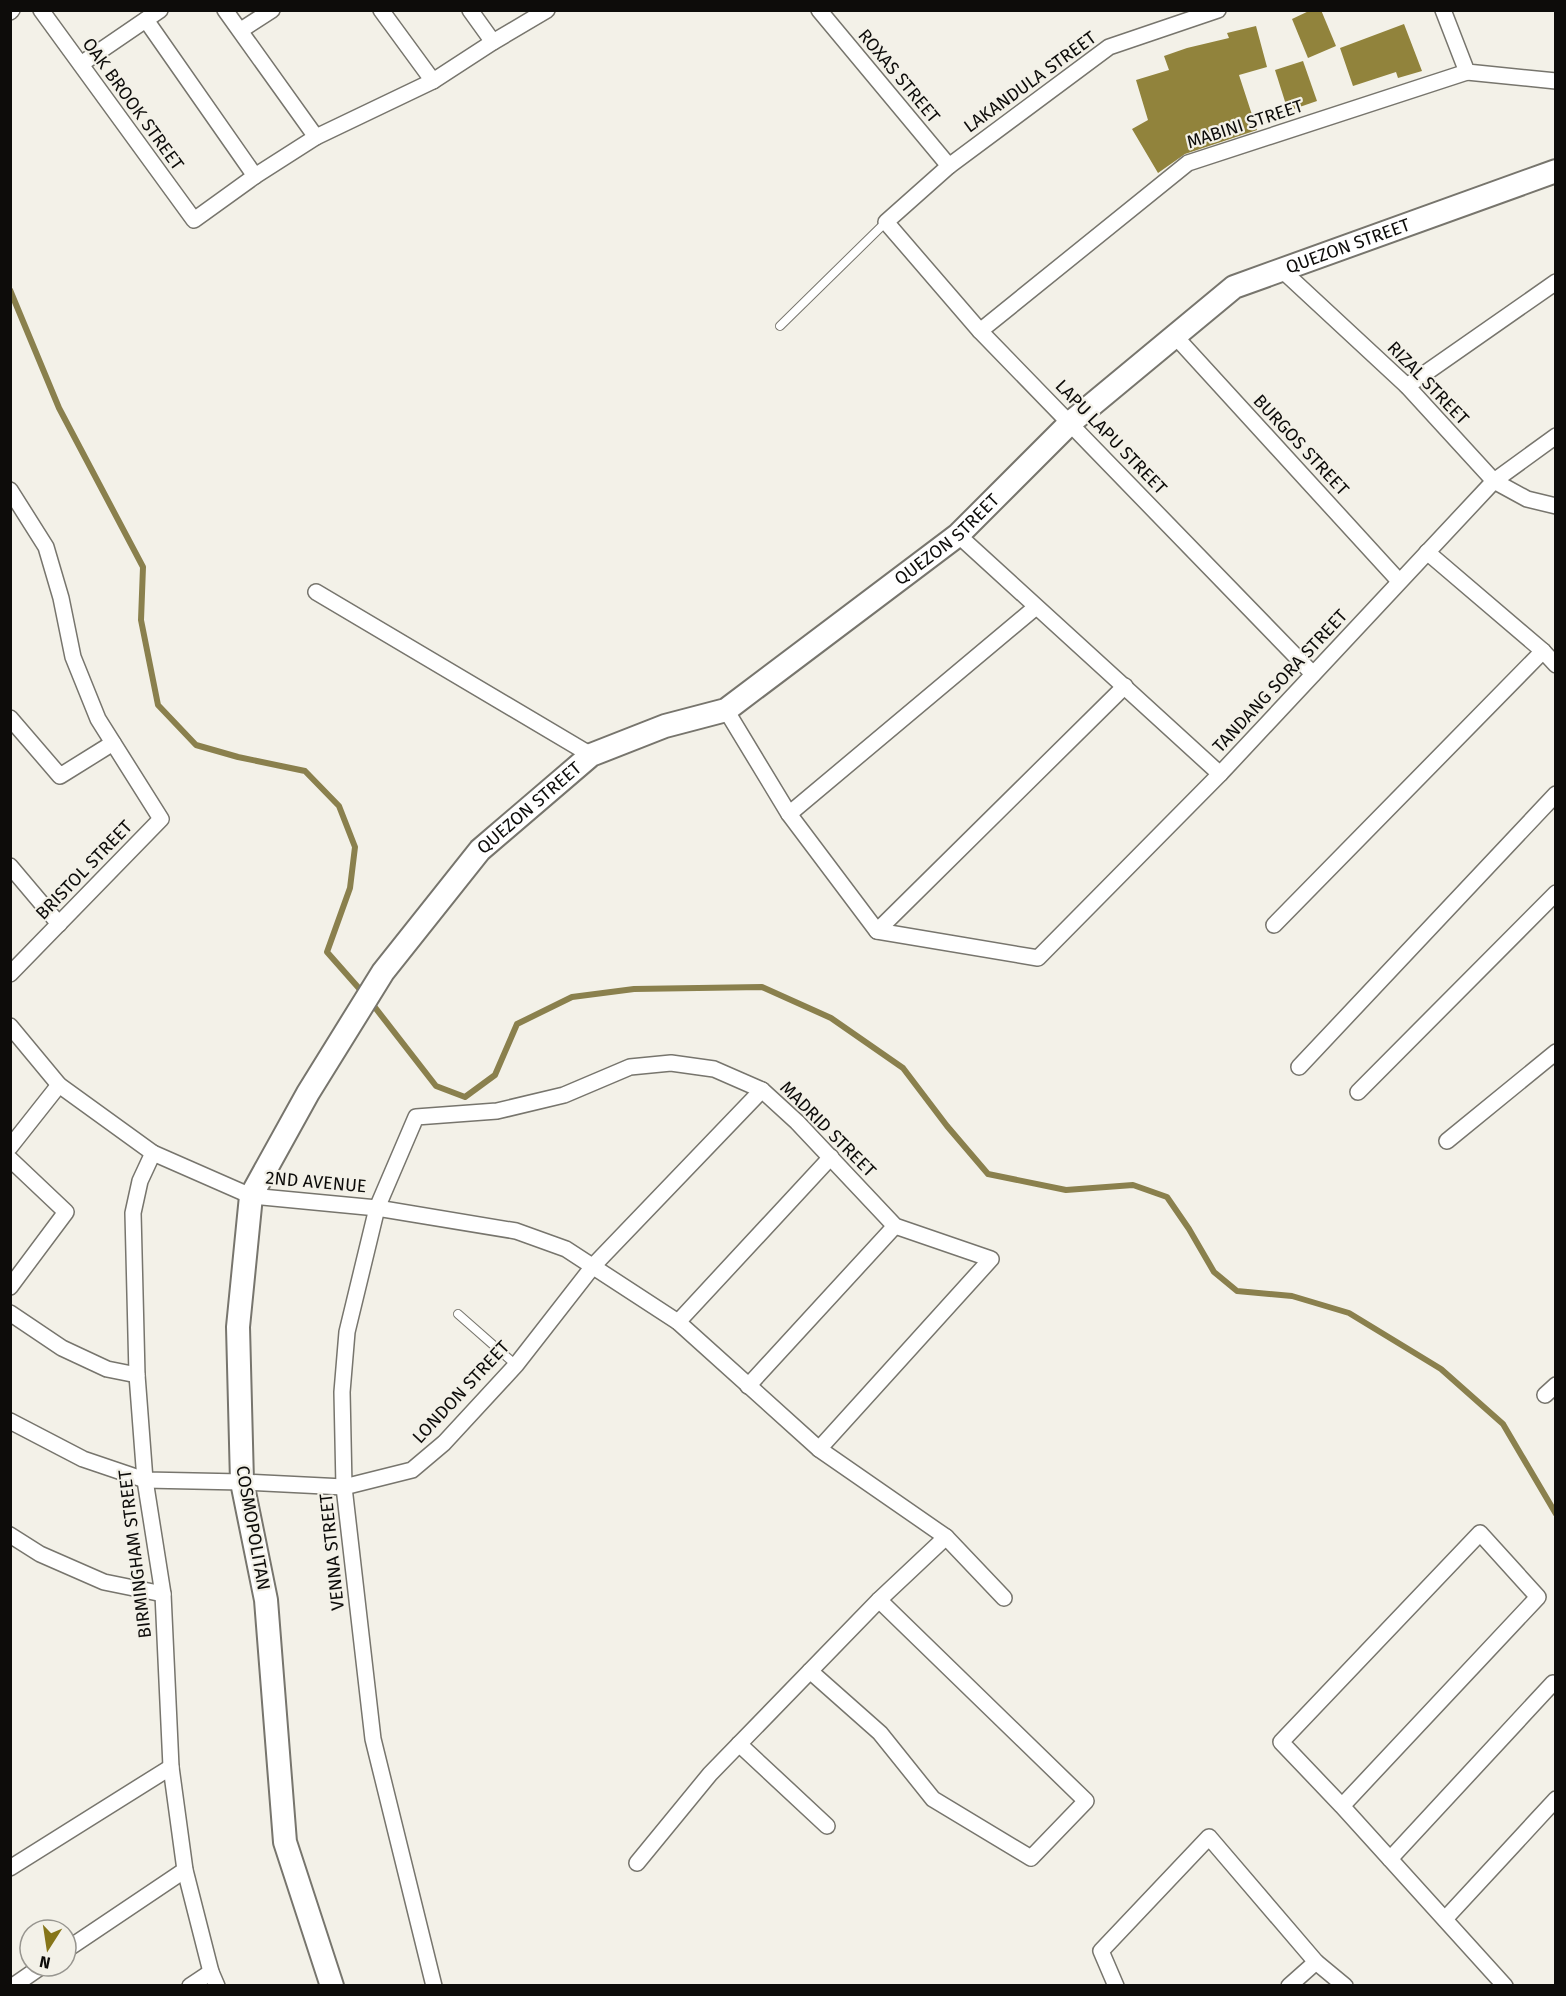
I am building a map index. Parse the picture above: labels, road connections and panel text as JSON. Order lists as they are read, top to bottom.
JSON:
{
  "streets": {
    "street": [
      "ROXAS STREET",
      "LAKANDULA STREET",
      "OAK BROOK STREET",
      "MABINI STREET",
      "QUEZON STREET",
      "RIZAL STREET",
      "LAPU LAPU STREET",
      "BURGOS STREET",
      "TANDANG SORA STREET",
      "BRISTOL STREET",
      "MADRID STREET",
      "2ND AVENUE",
      "LONDON STREET",
      "COSMOPOLITAN",
      "VENNA STREET",
      "BIRMINGHAM STREET"
    ]
  },
  "crossings": [
    ["ROXAS STREET", "LAKANDULA STREET"],
    ["LAKANDULA STREET", "LAPU LAPU STREET"],
    ["MABINI STREET", "LAPU LAPU STREET"],
    ["QUEZON STREET", "RIZAL STREET"],
    ["QUEZON STREET", "LAPU LAPU STREET"],
    ["QUEZON STREET", "BURGOS STREET"],
    ["QUEZON STREET", "COSMOPOLITAN"],
    ["RIZAL STREET", "TANDANG SORA STREET"],
    ["LAPU LAPU STREET", "TANDANG SORA STREET"],
    ["BURGOS STREET", "TANDANG SORA STREET"],
    ["MADRID STREET", "2ND AVENUE"],
    ["MADRID STREET", "LONDON STREET"],
    ["MADRID STREET", "VENNA STREET"],
    ["2ND AVENUE", "LONDON STREET"],
    ["2ND AVENUE", "COSMOPOLITAN"],
    ["2ND AVENUE", "VENNA STREET"],
    ["2ND AVENUE", "BIRMINGHAM STREET"],
    ["LONDON STREET", "COSMOPOLITAN"],
    ["LONDON STREET", "VENNA STREET"],
    ["LONDON STREET", "BIRMINGHAM STREET"]
  ],
  "north": "bottom"
}
